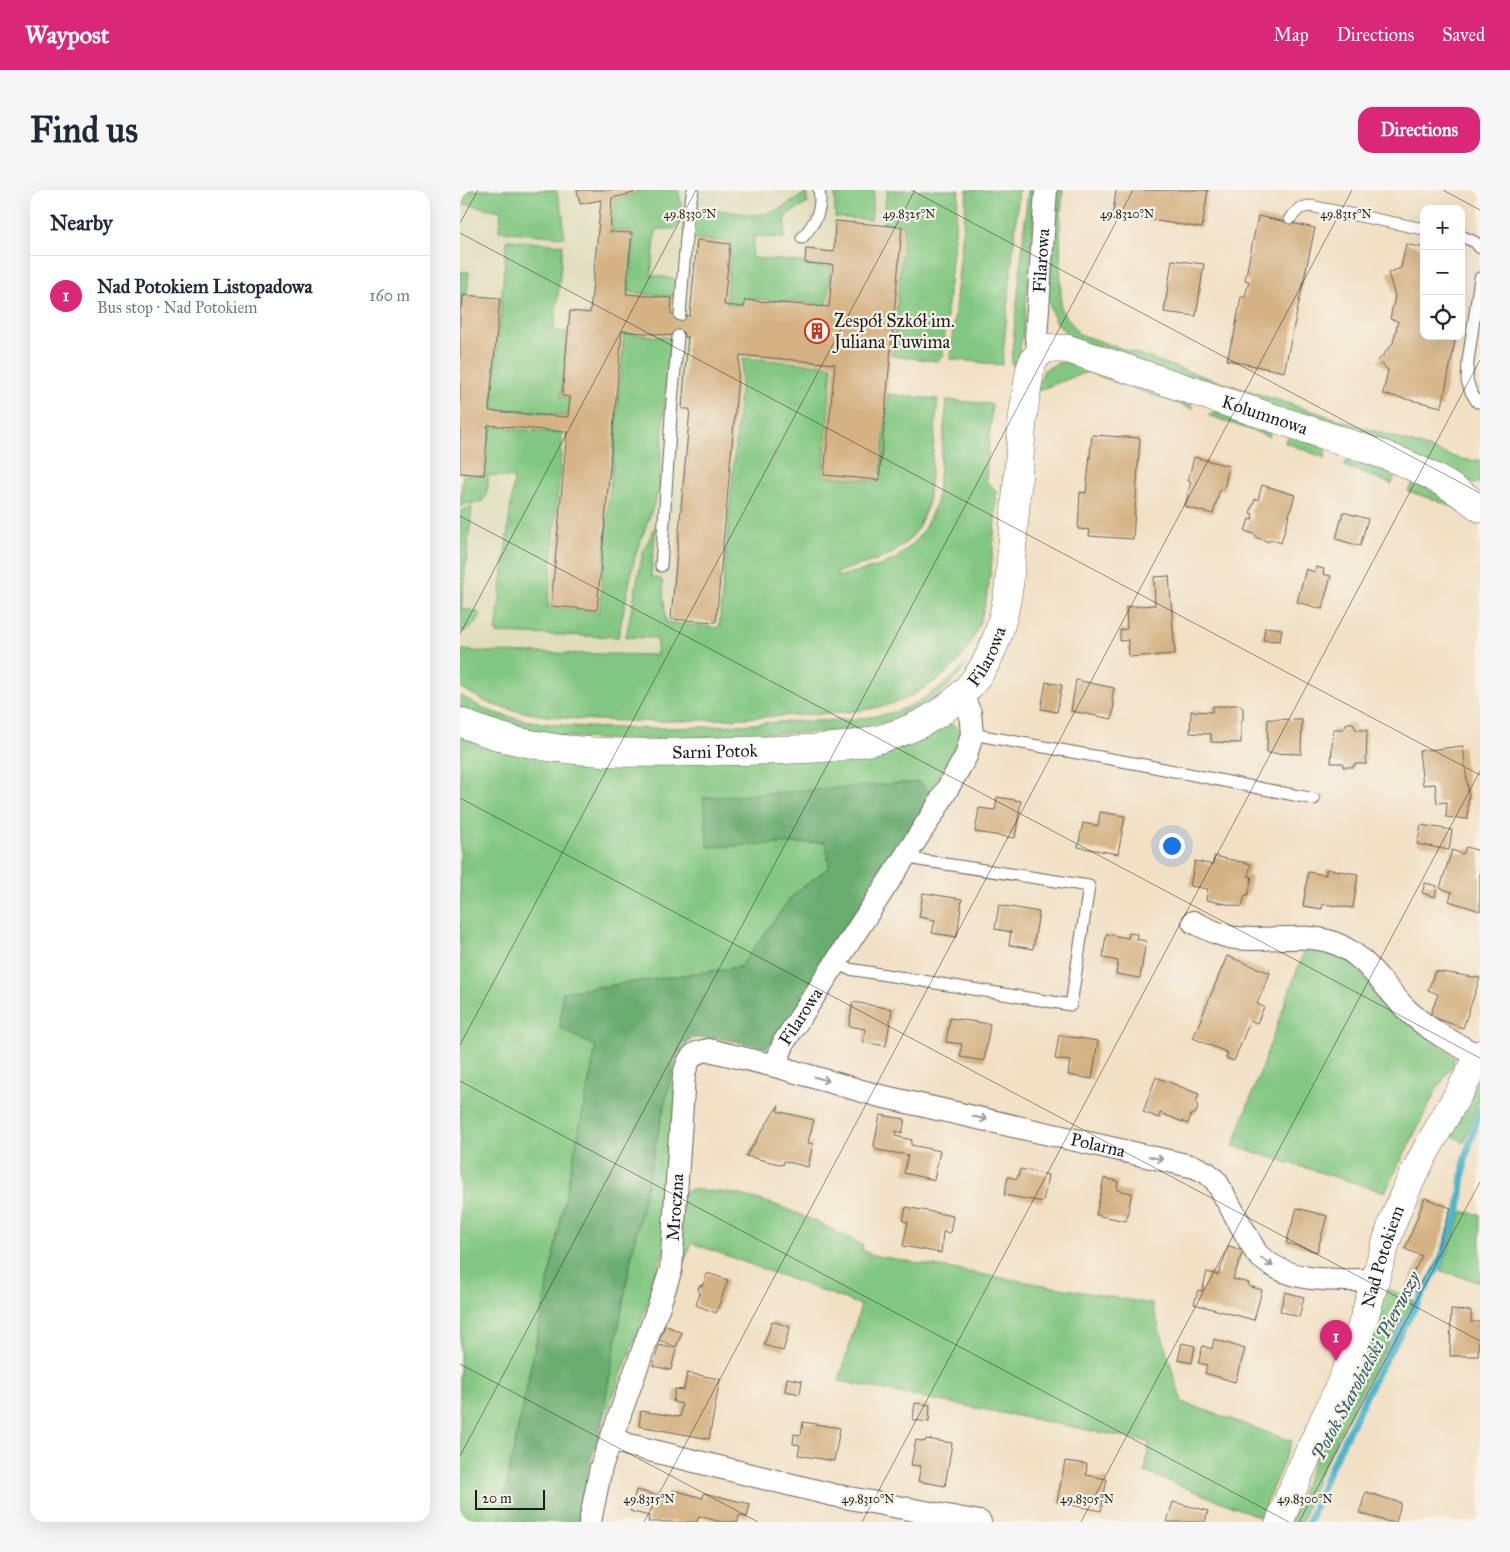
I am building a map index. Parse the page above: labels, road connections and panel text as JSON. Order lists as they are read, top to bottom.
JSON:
{
  "streets": {
    "street": [
      "Filarowa",
      "Kolumnowa",
      "Sarni Potok",
      "Polarna",
      "Mroczna",
      "Nad Potokiem"
    ]
  },
  "crossings": [
    ["Filarowa", "Kolumnowa"],
    ["Filarowa", "Sarni Potok"],
    ["Filarowa", "Polarna"],
    ["Filarowa", "Mroczna"],
    ["Polarna", "Mroczna"],
    ["Polarna", "Nad Potokiem"]
  ],
  "one_way": ["Polarna"],
  "water": ["Potok Starobielski Pierwszy"],
  "places": {
    "building": ["Zespół Szkół im. Juliana Tuwima"]
  },
  "scale_bar": "20 m",
  "page": {
    "header": "Waypost",
    "nav": ["Map", "Directions", "Saved"],
    "buttons": "Directions",
    "title": "Find us",
    "heading": "Nearby",
    "map_buttons": ["+", "−"],
    "list": [
      {
        "mark": "1",
        "name": "Nad Potokiem Listopadowa",
        "note": "Bus stop · Nad Potokiem",
        "value": "160 m"
      }
    ],
    "pins": "1",
    "scale": "20 m"
  },
  "coordinates": [
    "49.8330°N",
    "49.8325°N",
    "49.8320°N",
    "49.8315°N",
    "49.8310°N",
    "49.8305°N",
    "49.8300°N"
  ]
}
